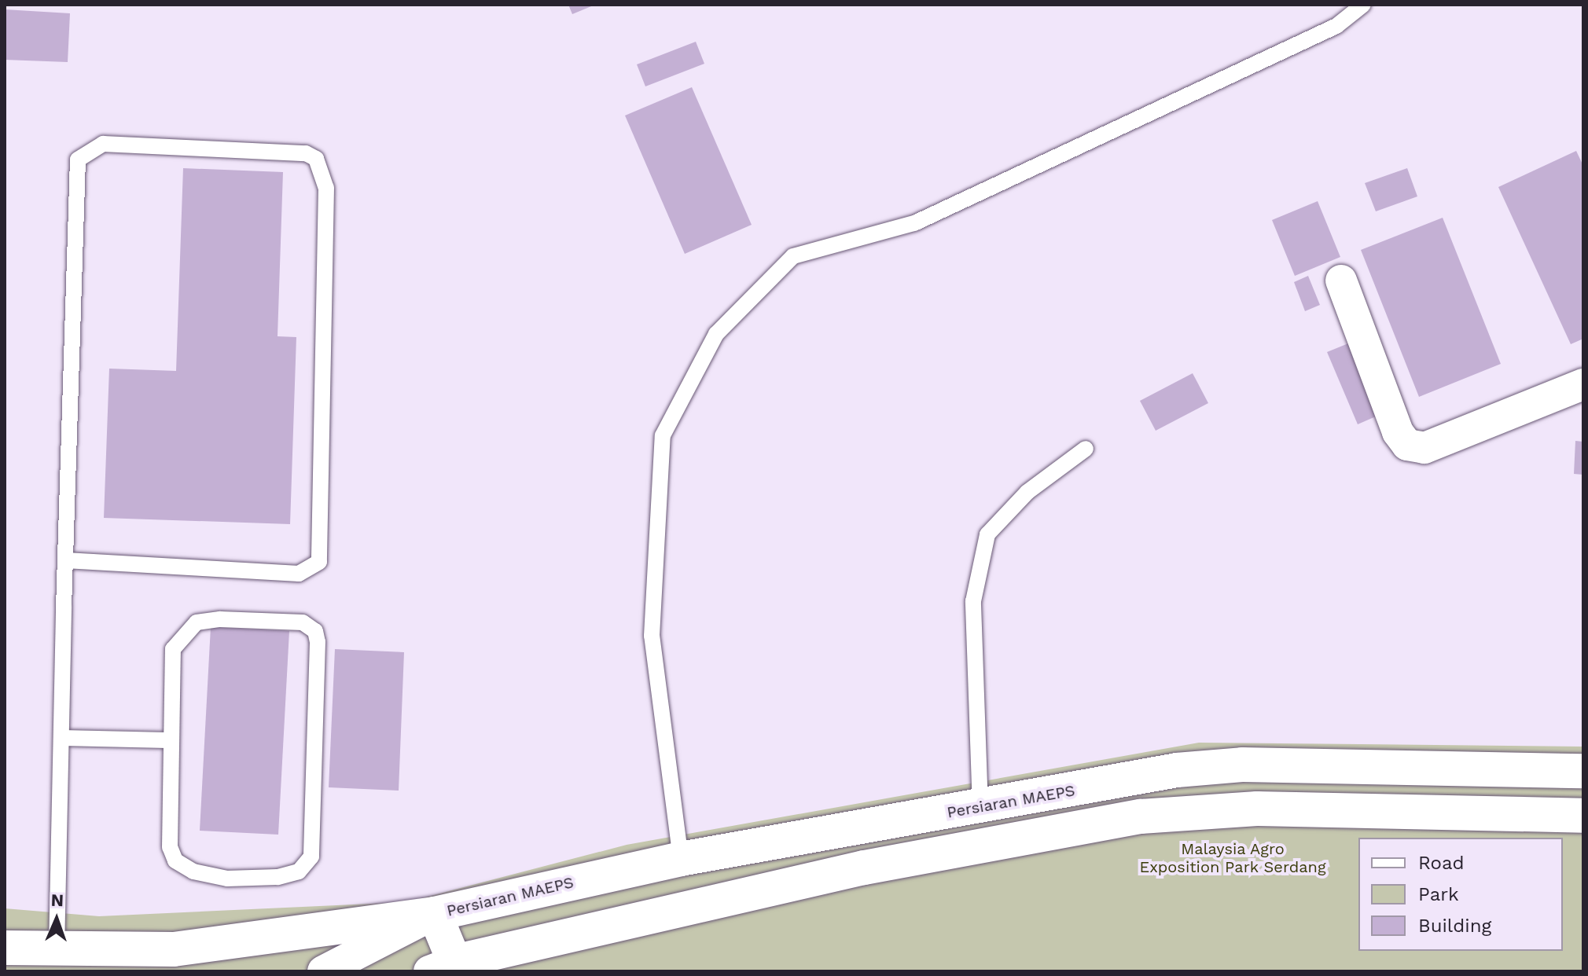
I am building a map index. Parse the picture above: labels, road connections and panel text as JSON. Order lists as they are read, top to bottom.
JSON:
{
  "streets": {
    "street": ["Persiaran MAEPS"]
  },
  "parks": ["Malaysia Agro Exposition Park Serdang"],
  "legend": ["Road", "Park", "Building"],
  "north": "top"
}
